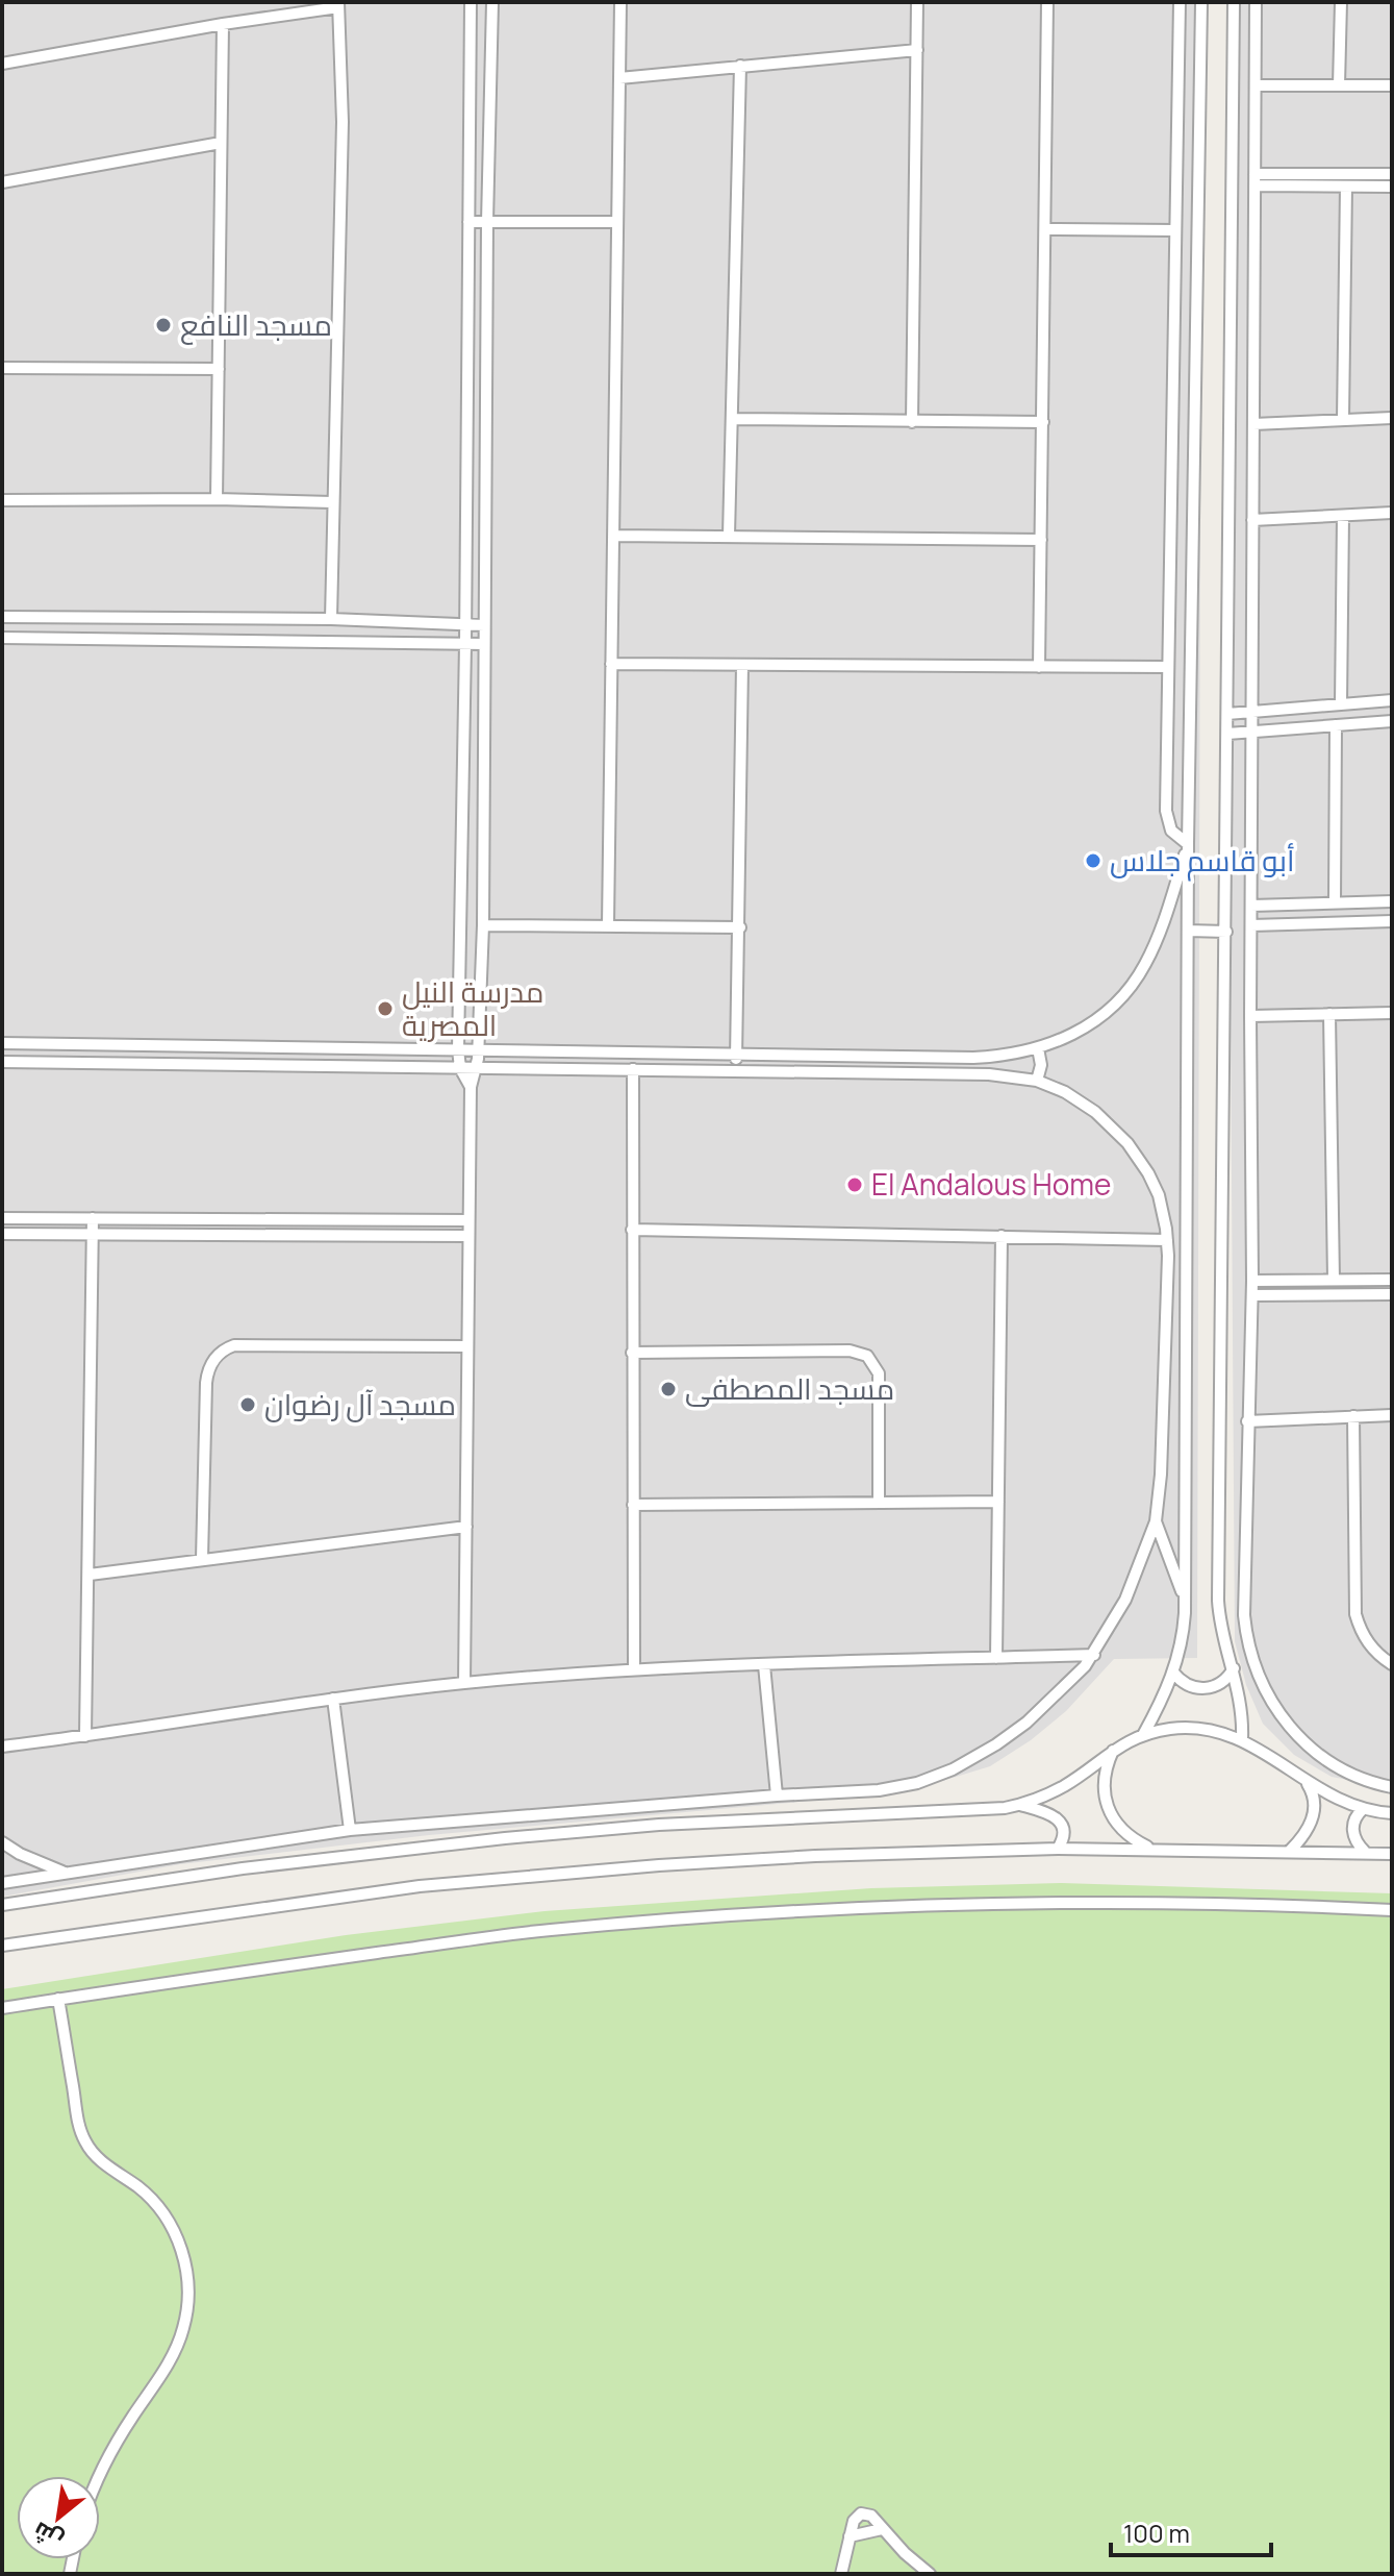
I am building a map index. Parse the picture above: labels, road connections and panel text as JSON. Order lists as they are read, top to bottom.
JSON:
{
  "places": [
    "مسجد النافع",
    "أبو قاسم جلاس",
    "مدرسة النيل المصرية",
    "El Andalous Home",
    "مسجد المصطفى",
    "مسجد آل رضوان"
  ],
  "scale_bar": "100 m",
  "north": "bottom left"
}
